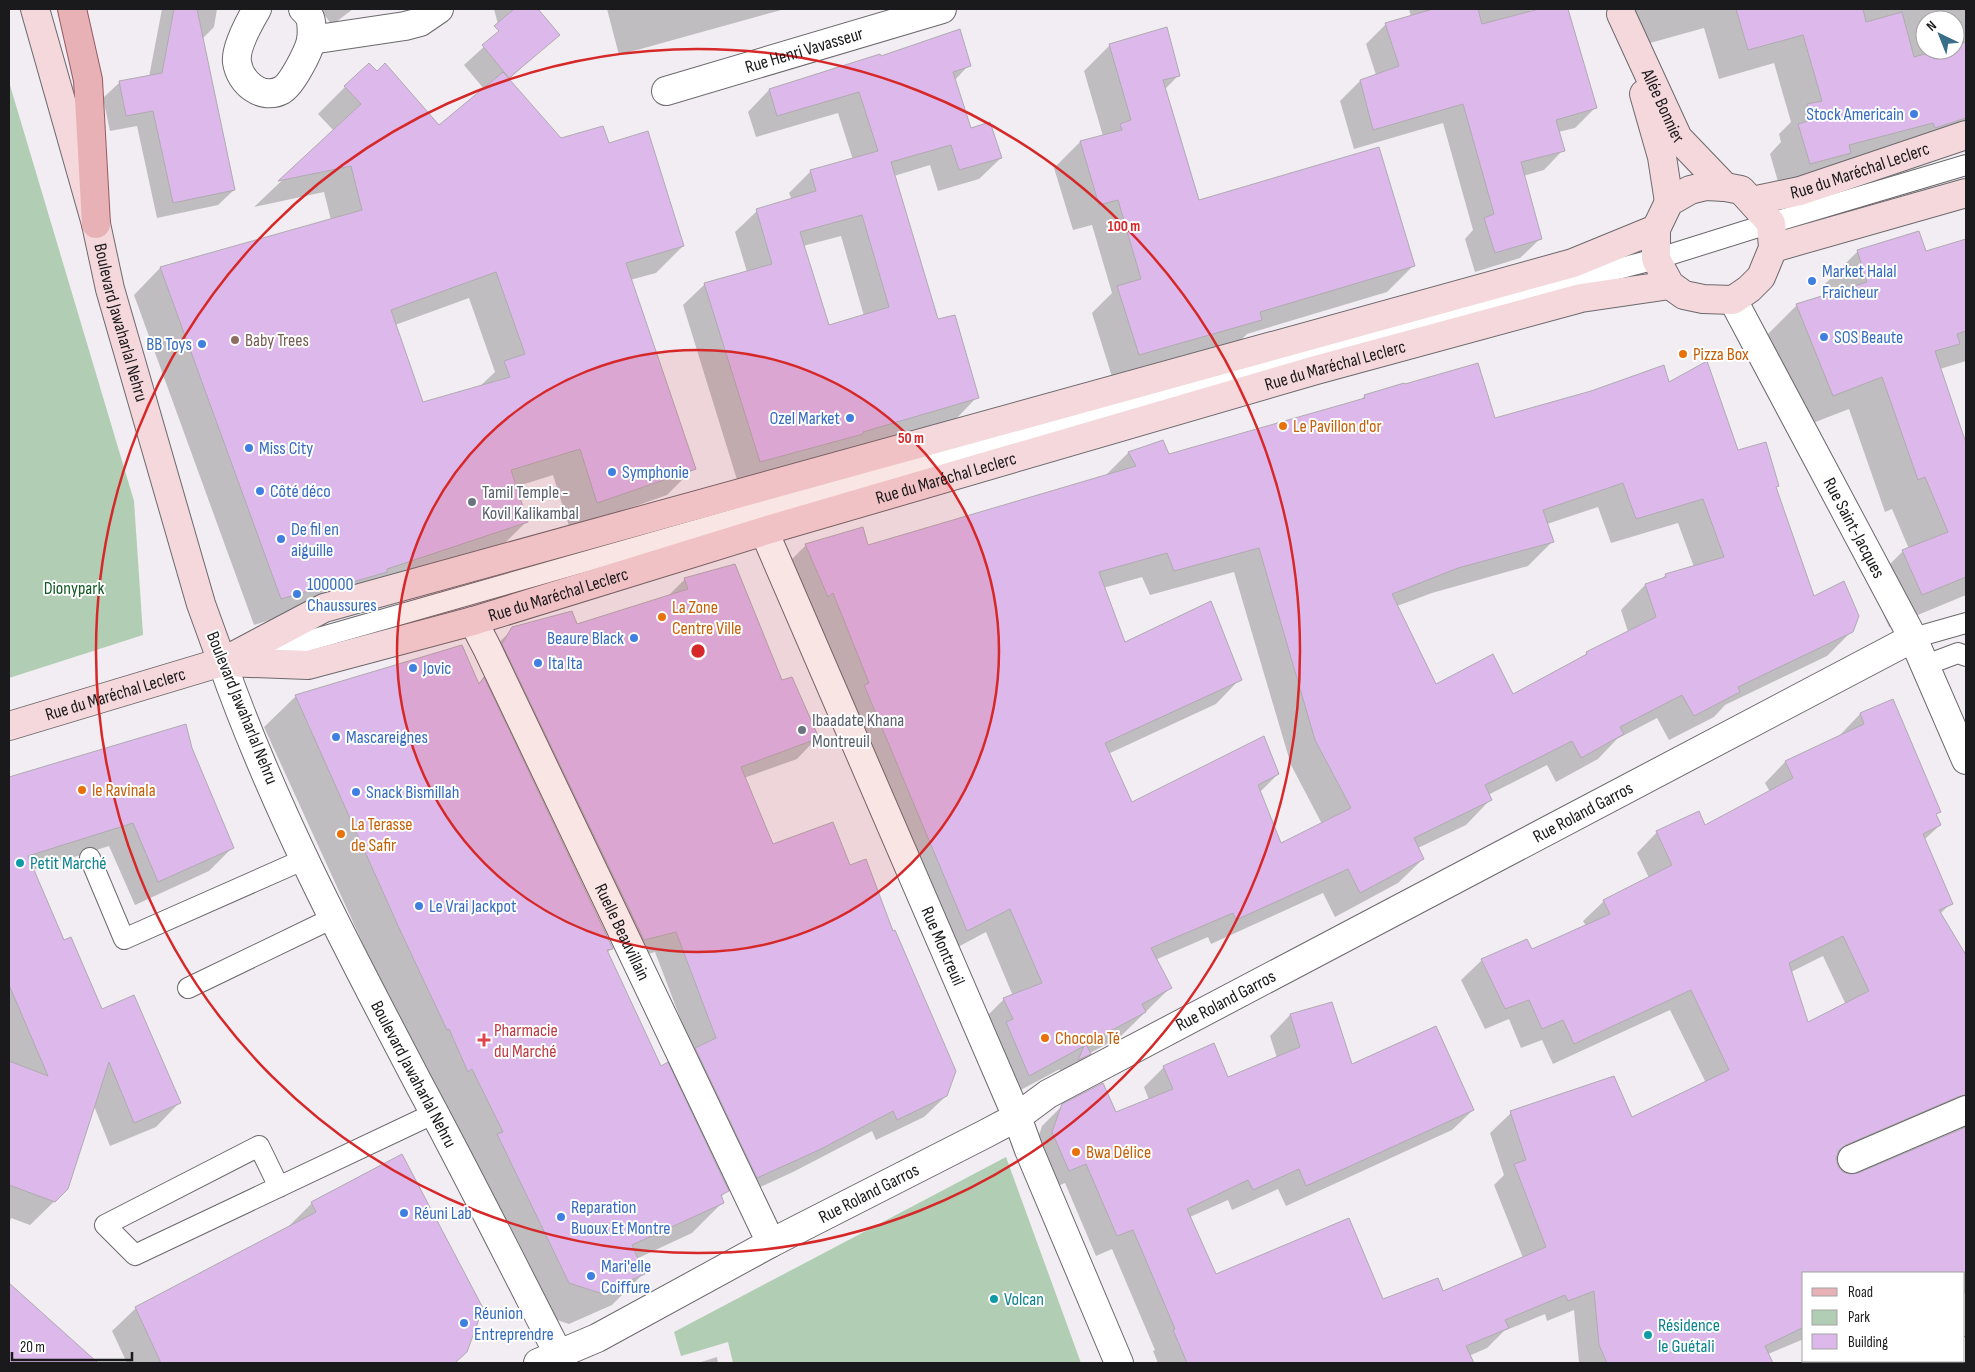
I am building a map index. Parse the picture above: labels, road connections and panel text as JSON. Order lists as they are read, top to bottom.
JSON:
{
  "streets": {
    "street": [
      "Rue Henri Vavasseur",
      "Allée Bonnier",
      "Rue du Maréchal Leclerc",
      "Boulevard Jawaharlal Nehru",
      "Rue Saint-Jacques",
      "Rue Roland Garros",
      "Ruelle Beauvillain",
      "Rue Montreuil"
    ]
  },
  "crossings": [
    ["Rue du Maréchal Leclerc", "Boulevard Jawaharlal Nehru"],
    ["Rue du Maréchal Leclerc", "Ruelle Beauvillain"],
    ["Rue du Maréchal Leclerc", "Rue Montreuil"],
    ["Boulevard Jawaharlal Nehru", "Rue Roland Garros"],
    ["Rue Saint-Jacques", "Rue Roland Garros"],
    ["Rue Roland Garros", "Ruelle Beauvillain"],
    ["Rue Roland Garros", "Rue Montreuil"]
  ],
  "parks": ["Dionypark"],
  "places": {
    "other": [
      "Stock Americain",
      "Market Halal Fraîcheur",
      "SOS Beaute",
      "Baby Trees",
      "BB Toys",
      "Pizza Box",
      "Ozel Market",
      "Le Pavillon d'or",
      "Miss City",
      "Symphonie",
      "Côté déco",
      "Tamil Temple - Kovil Kalikambal",
      "De fil en aiguille",
      "100000 Chaussures",
      "La Zone Centre Ville",
      "Beaure Black",
      "Ita Ita",
      "Jovic",
      "Ibaadate Khana Montreuil",
      "Mascareignes",
      "le Ravinala",
      "Snack Bismillah",
      "La Terasse de Safir",
      "Petit Marché",
      "Le Vrai Jackpot",
      "Chocola Té",
      "Bwa Délice",
      "Réuni Lab",
      "Reparation Buoux Et Montre",
      "Mari'elle Coiffure",
      "Volcan",
      "Réunion Entreprendre",
      "Résidence le Guétali"
    ],
    "health": ["Pharmacie du Marché"]
  },
  "legend": ["Road", "Park", "Building"],
  "scale_bar": "20 m",
  "north": "top left",
  "rings": ["100 m", "50 m"]
}
